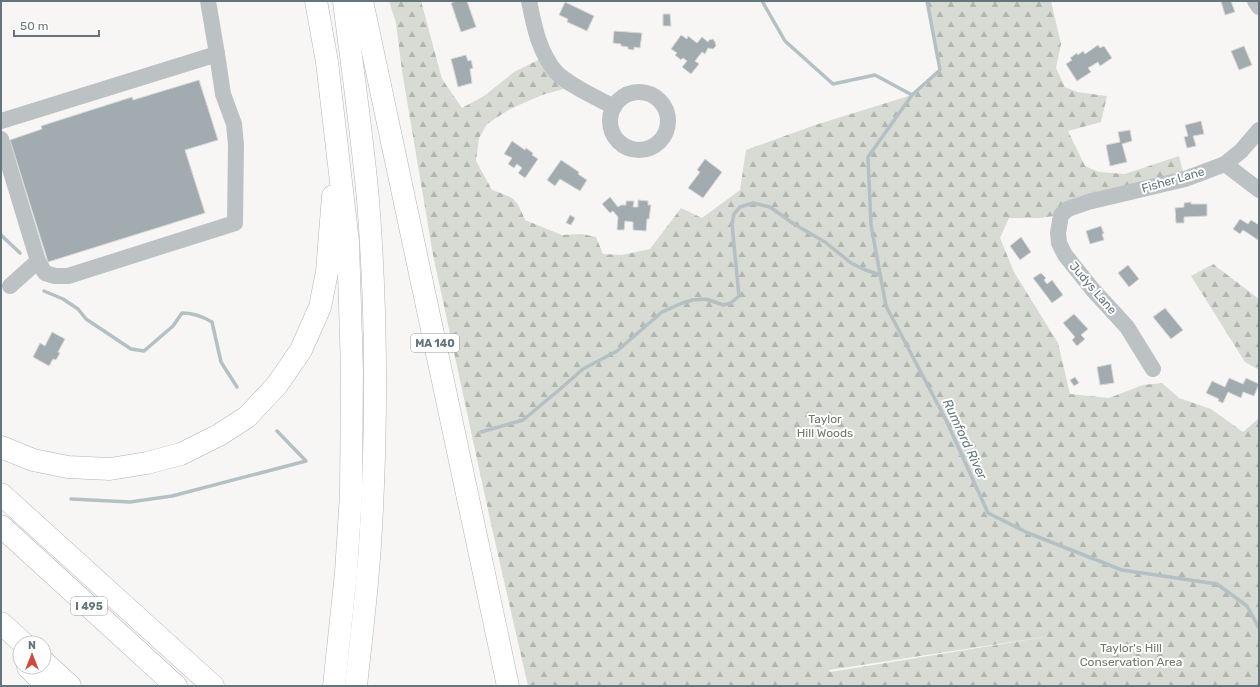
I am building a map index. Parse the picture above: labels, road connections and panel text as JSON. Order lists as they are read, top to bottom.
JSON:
{
  "streets": {
    "highway": ["MA 140", "I 495"],
    "street": ["Fisher Lane", "Judys Lane"]
  },
  "crossings": [
    ["Fisher Lane", "Judys Lane"]
  ],
  "water": ["Rumford River"],
  "parks": ["Taylor Hill Woods", "Taylor's Hill Conservation Area"],
  "scale_bar": "50 m",
  "north": "top"
}
